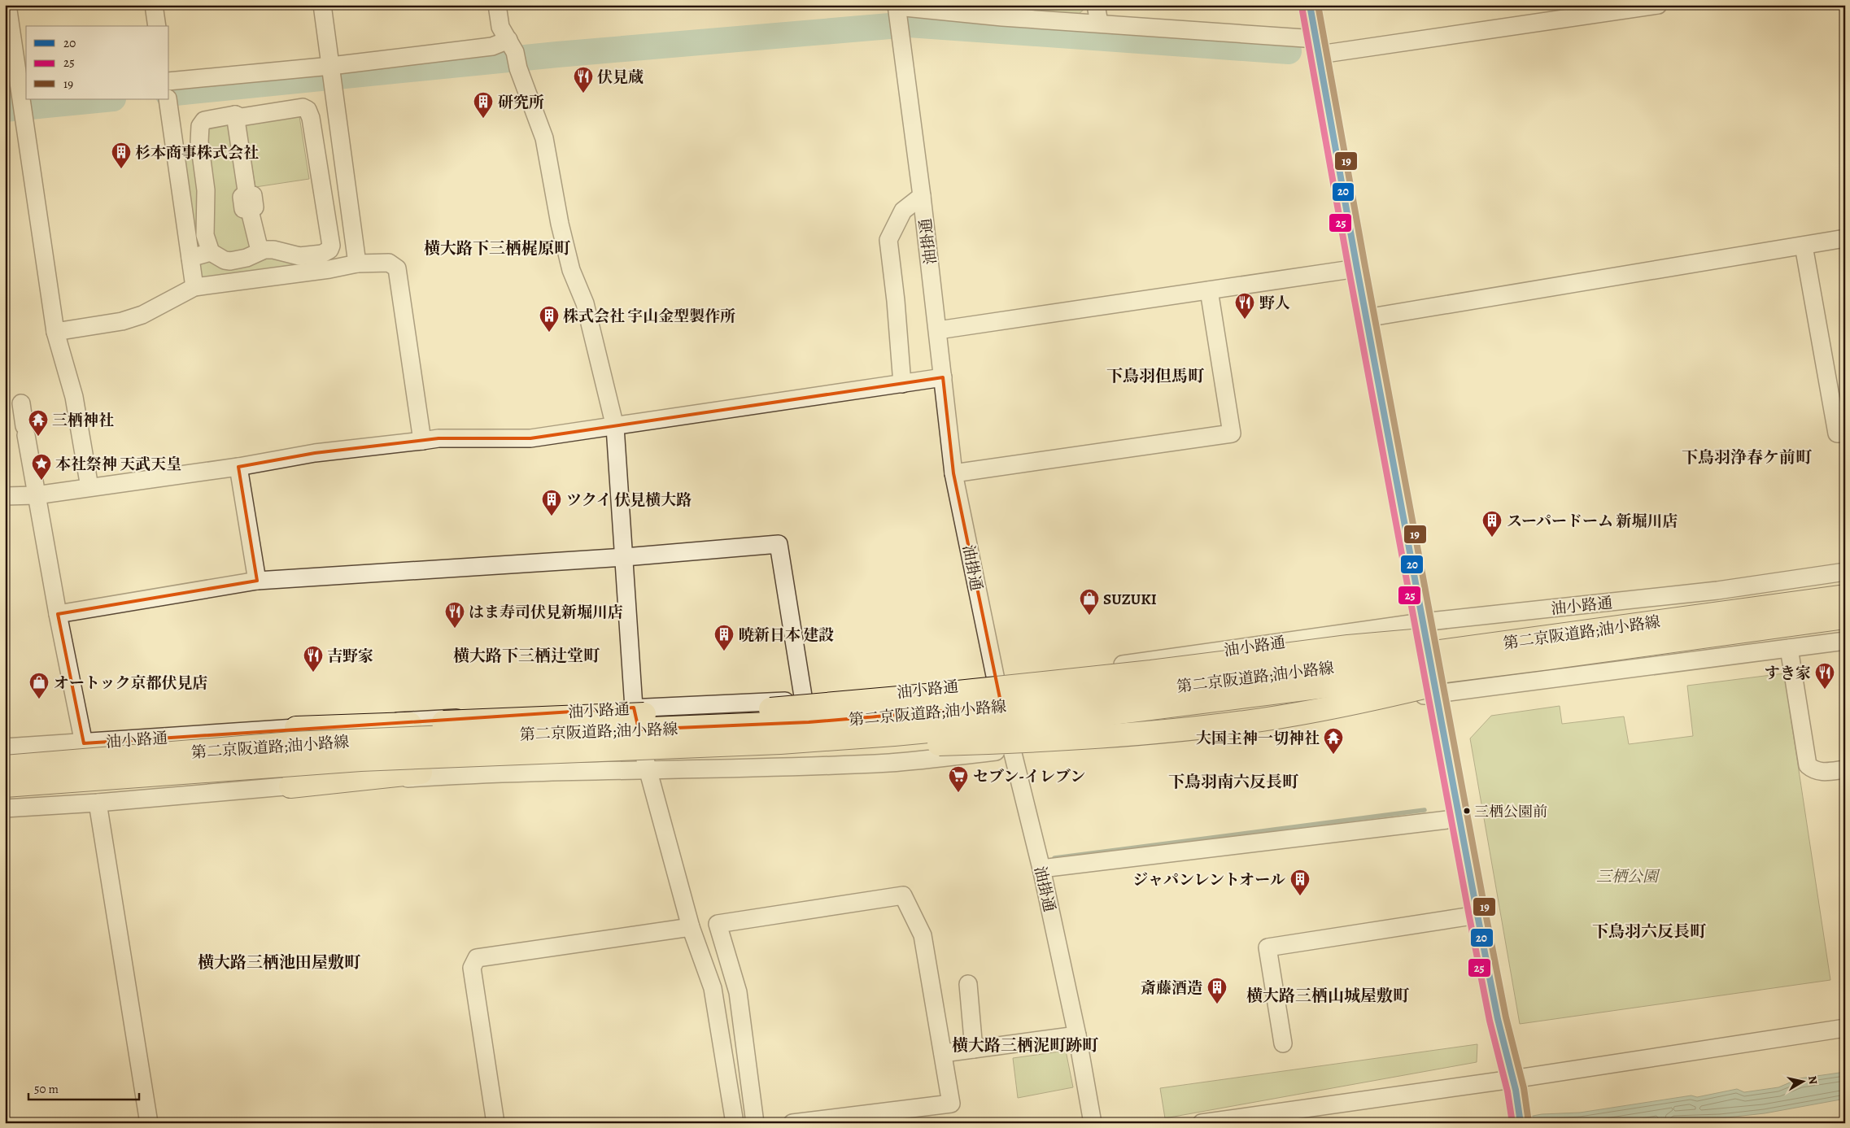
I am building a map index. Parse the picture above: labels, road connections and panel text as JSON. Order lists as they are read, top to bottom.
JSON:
{
  "streets": {
    "highway": ["第二京阪道路;油小路線"],
    "street": ["油掛通", "油小路通"]
  },
  "crossings": [
    ["油掛通", "油小路通"]
  ],
  "districts": [
    "横大路下三栖梶原町",
    "下鳥羽但馬町",
    "下鳥羽浄春ケ前町",
    "横大路下三栖辻堂町",
    "下鳥羽南六反長町",
    "下鳥羽六反長町",
    "横大路三栖池田屋敷町",
    "横大路三栖山城屋敷町",
    "横大路三栖泥町跡町"
  ],
  "parks": ["三栖公園"],
  "places": {
    "restaurant": [
      "伏見蔵",
      "野人",
      "はま寿司伏見新堀川店",
      "吉野家",
      "すき家"
    ],
    "building": [
      "研究所",
      "杉本商事株式会社",
      "株式会社 宇山金型製作所",
      "ツクイ 伏見横大路",
      "スーパードーム 新堀川店",
      "暁新日本 建設",
      "ジャパンレントオール",
      "斎藤酒造"
    ],
    "temple": ["三栖神社", "大国主神一切神社"],
    "place": ["本社祭神 天武天皇"],
    "shop": ["SUZUKI", "オートック京都伏見店"],
    "supermarket": ["セブン-イレブン"],
    "other": ["三栖公園前"]
  },
  "lines": ["transit line 20", "transit line 19", "transit line 25"],
  "legend": ["20", "25", "19"],
  "scale_bar": "50 m",
  "north": "right"
}
